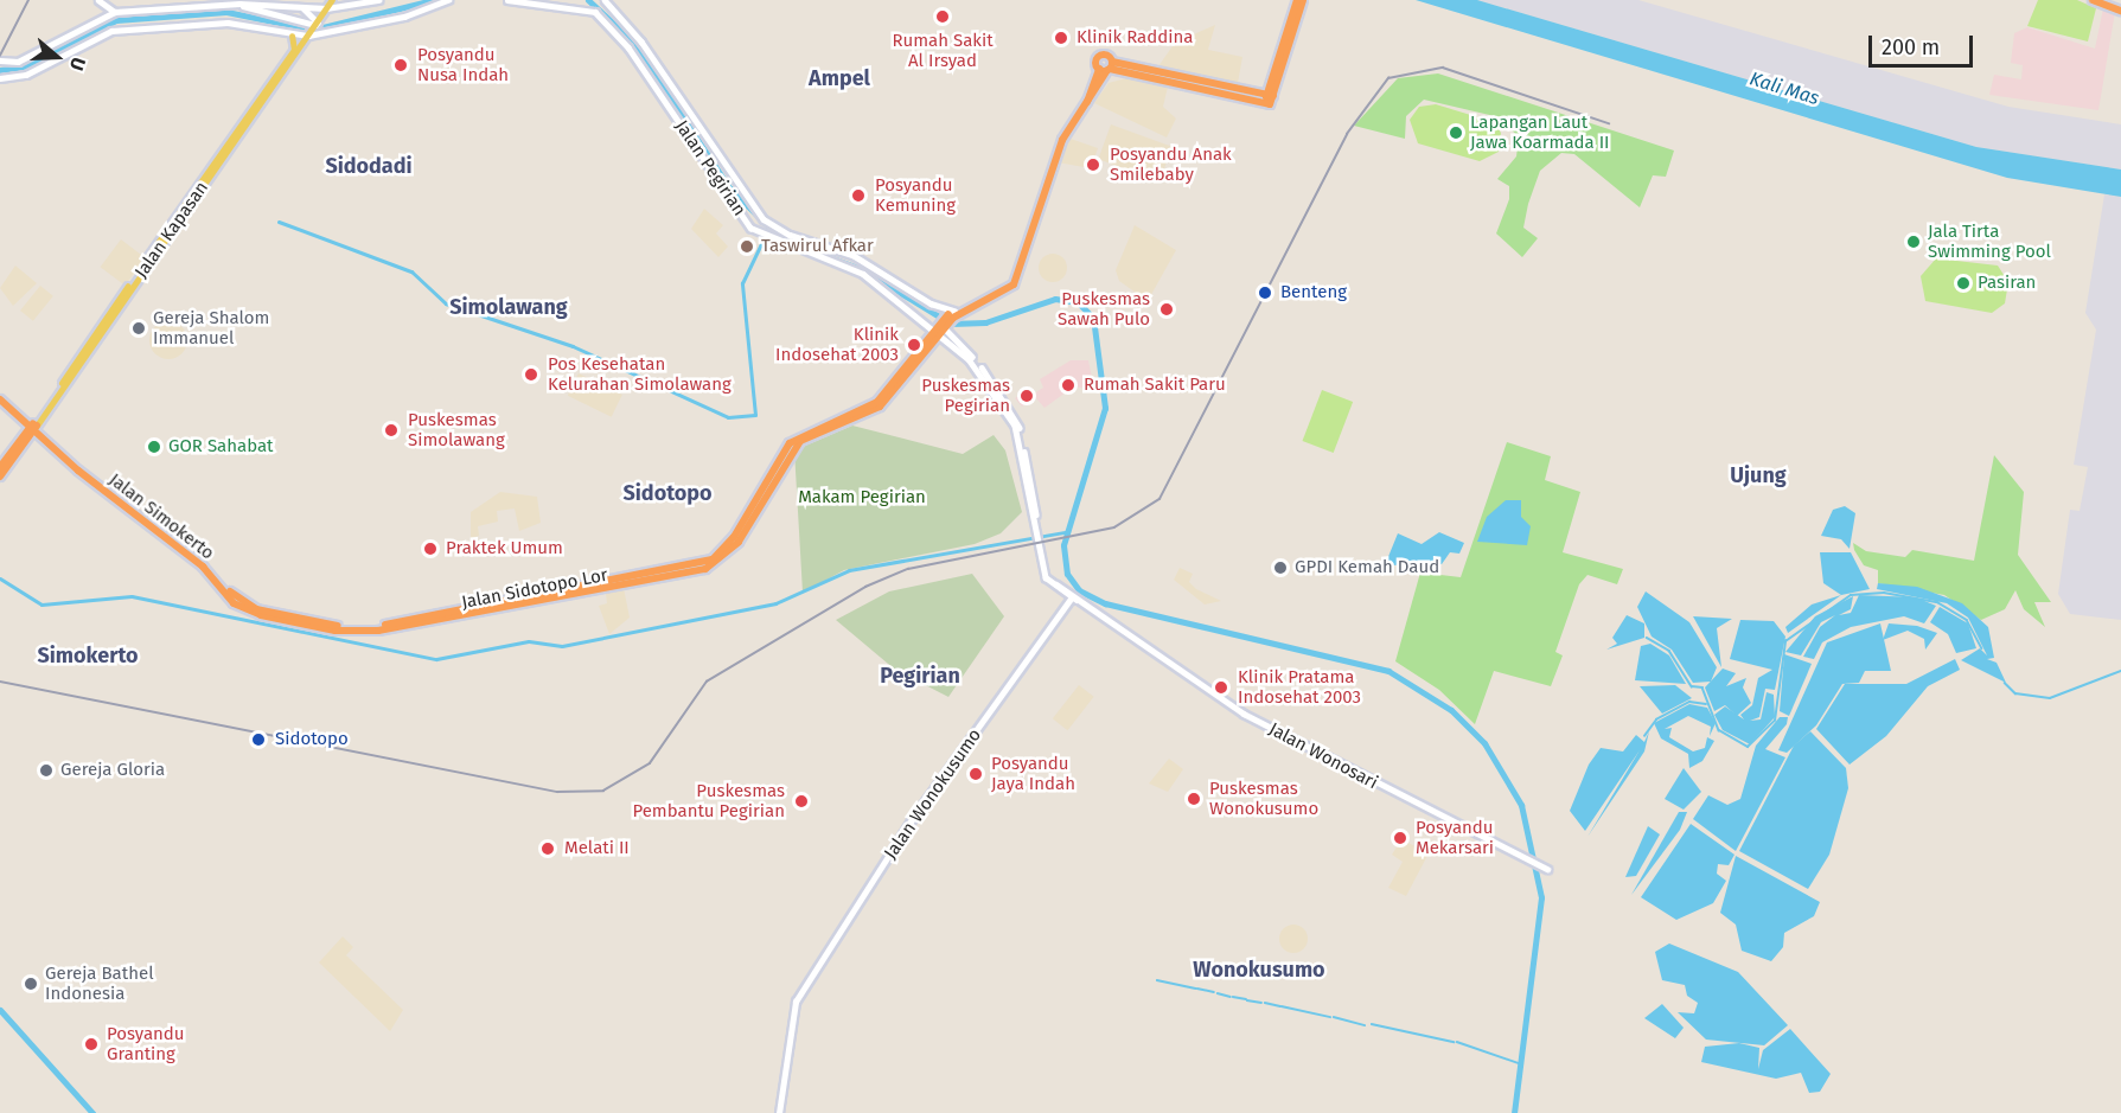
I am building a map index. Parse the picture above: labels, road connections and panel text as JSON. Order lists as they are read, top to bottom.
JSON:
{
  "streets": {
    "highway": ["Jalan Simokerto", "Jalan Sidotopo Lor"],
    "main road": [
      "Jalan Pegirian",
      "Jalan Kapasan",
      "Jalan Wonosari",
      "Jalan Wonokusumo"
    ]
  },
  "crossings": [
    ["Jalan Pegirian", "Jalan Sidotopo Lor"],
    ["Jalan Pegirian", "Jalan Wonosari"],
    ["Jalan Kapasan", "Jalan Simokerto"],
    ["Jalan Simokerto", "Jalan Sidotopo Lor"],
    ["Jalan Wonosari", "Jalan Wonokusumo"]
  ],
  "districts": [
    "Ampel",
    "Sidodadi",
    "Simolawang",
    "Ujung",
    "Sidotopo",
    "Simokerto",
    "Pegirian",
    "Wonokusumo"
  ],
  "water": ["Kali Mas"],
  "parks": ["Makam Pegirian"],
  "places": [
    "Rumah Sakit Al Irsyad",
    "Klinik Raddina",
    "Posyandu Nusa Indah",
    "Lapangan Laut Jawa Koarmada II",
    "Posyandu Anak Smilebaby",
    "Posyandu Kemuning",
    "Jala Tirta Swimming Pool",
    "Taswirul Afkar",
    "Pasiran",
    "Benteng",
    "Puskesmas Sawah Pulo",
    "Gereja Shalom Immanuel",
    "Klinik Indosehat 2003",
    "Pos Kesehatan Kelurahan Simolawang",
    "Rumah Sakit Paru",
    "Puskesmas Pegirian",
    "Puskesmas Simolawang",
    "GOR Sahabat",
    "Praktek Umum",
    "GPDI Kemah Daud",
    "Klinik Pratama Indosehat 2003",
    "Sidotopo",
    "Gereja Gloria",
    "Posyandu Jaya Indah",
    "Puskesmas Wonokusumo",
    "Puskesmas Pembantu Pegirian",
    "Posyandu Mekarsari",
    "Melati II",
    "Gereja Bathel Indonesia",
    "Posyandu Granting"
  ],
  "scale_bar": "200 m",
  "north": "right"
}
